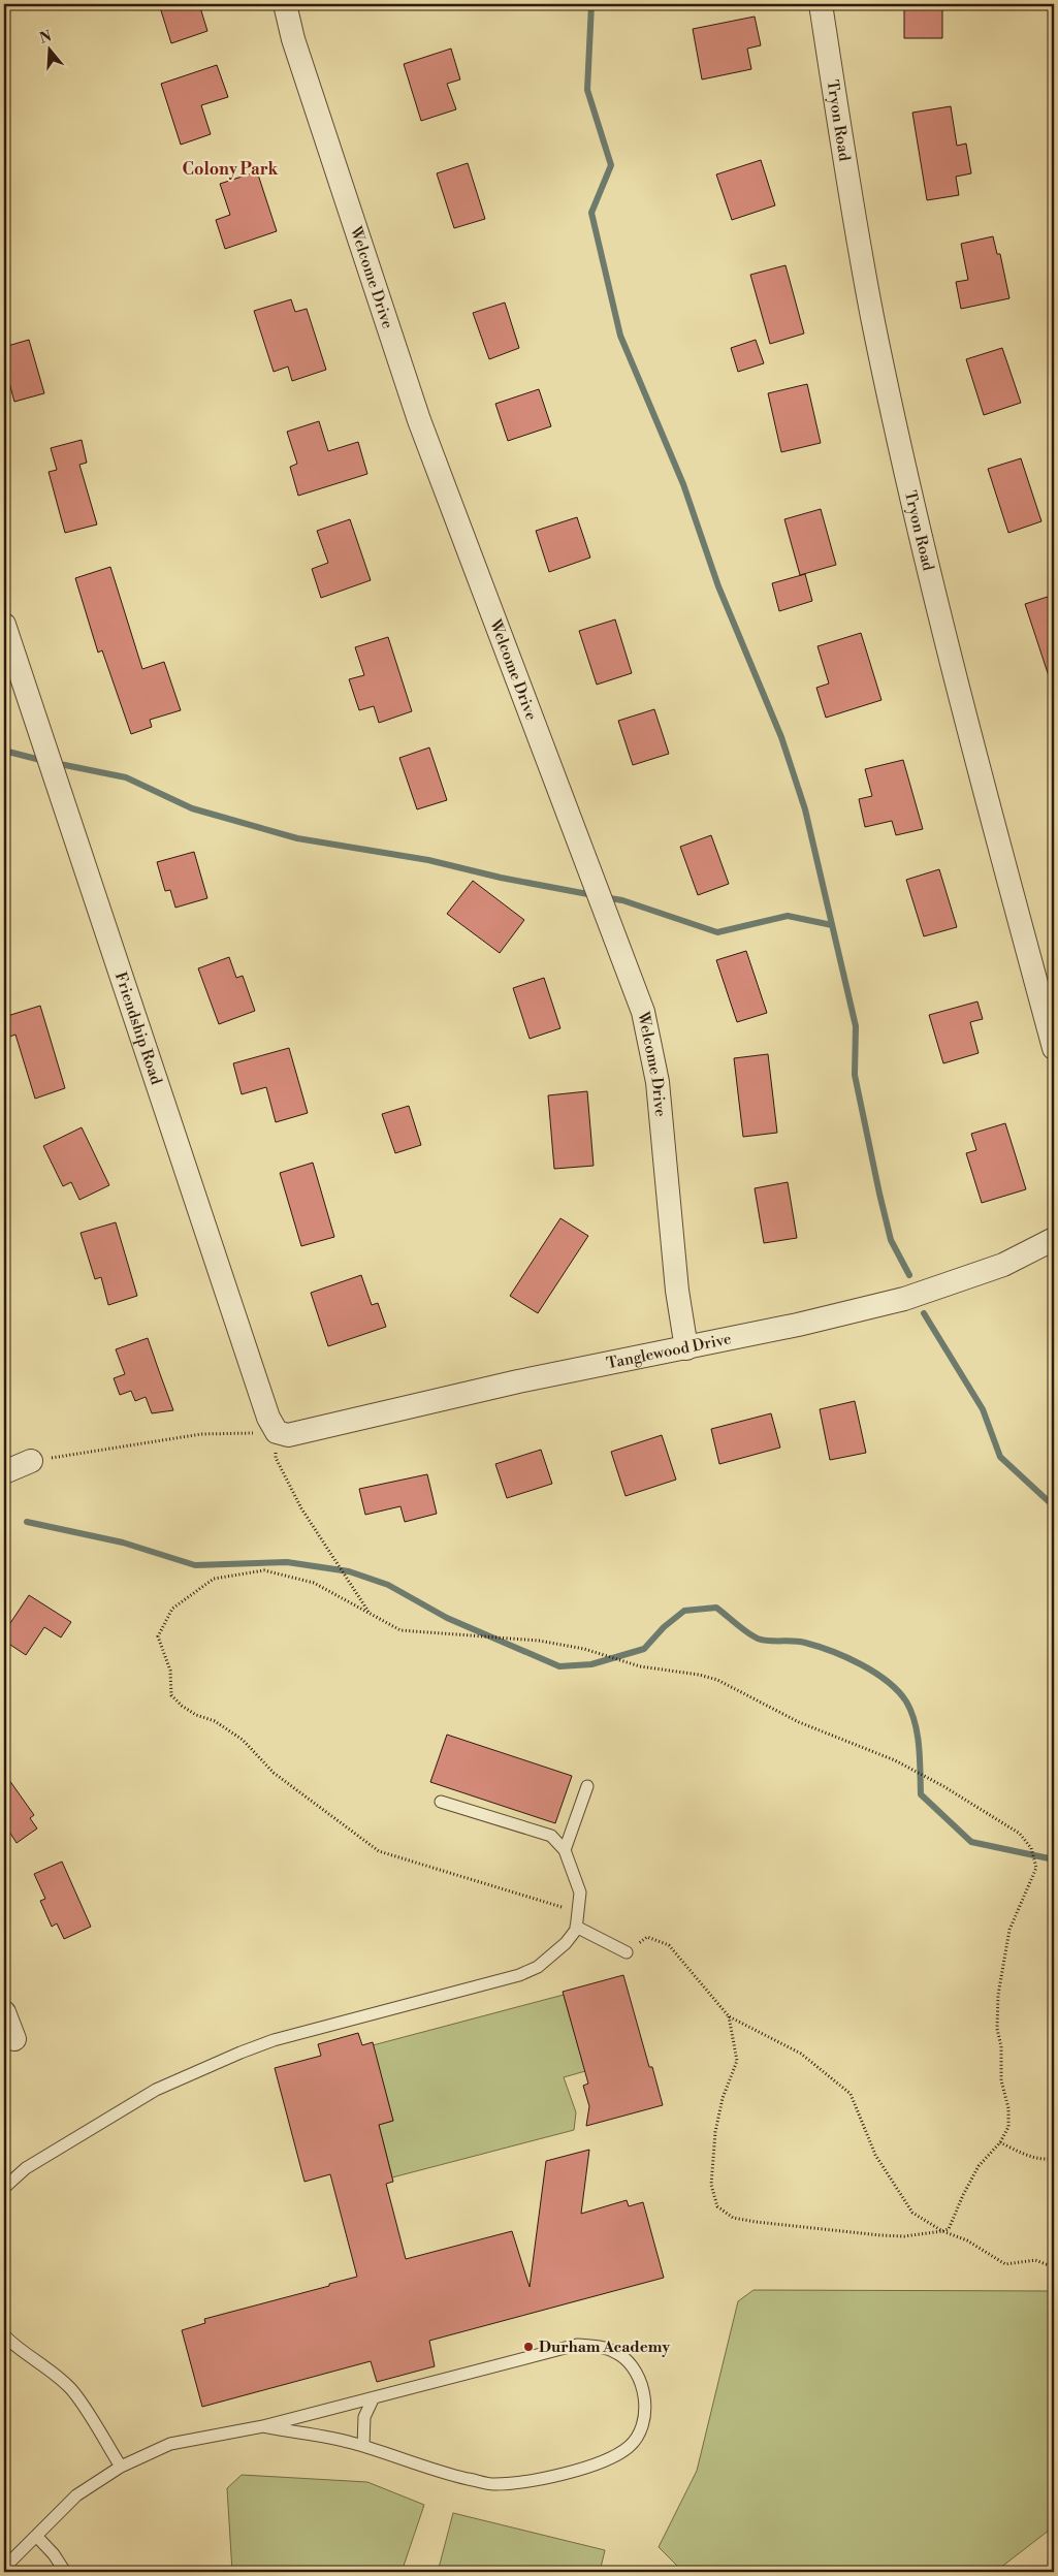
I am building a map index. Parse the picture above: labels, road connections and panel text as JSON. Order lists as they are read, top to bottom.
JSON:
{
  "streets": {
    "street": [
      "Tryon Road",
      "Welcome Drive",
      "Friendship Road",
      "Tanglewood Drive"
    ]
  },
  "crossings": [
    ["Welcome Drive", "Tanglewood Drive"],
    ["Friendship Road", "Tanglewood Drive"]
  ],
  "districts": ["Colony Park"],
  "places": ["Durham Academy"],
  "north": "top"
}
